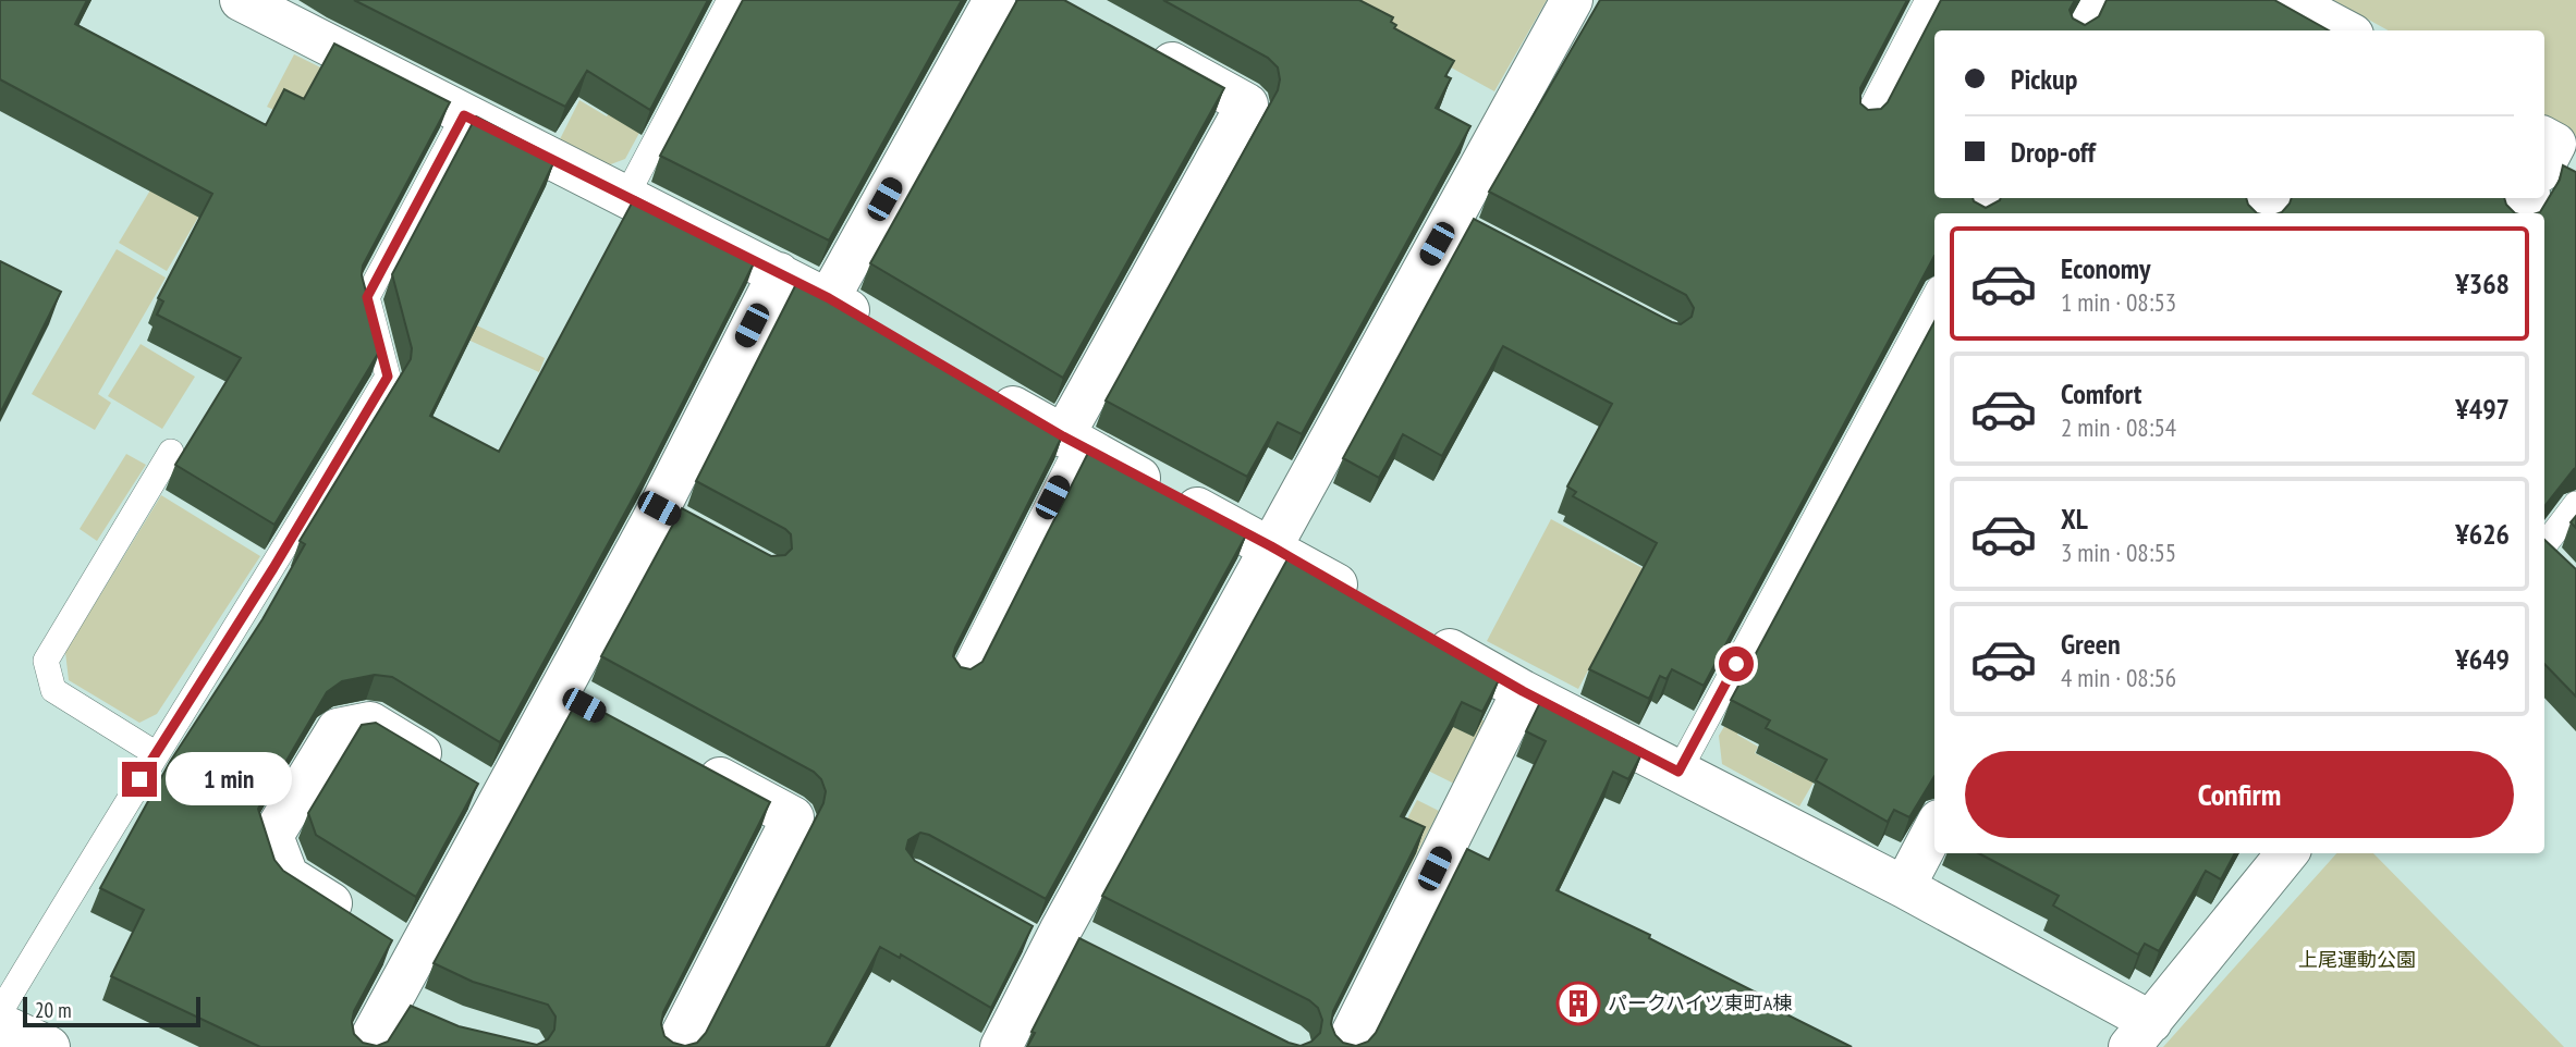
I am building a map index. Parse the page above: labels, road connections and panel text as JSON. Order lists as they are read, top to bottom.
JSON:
{
  "parks": ["上尾運動公園"],
  "places": {
    "building": ["パークハイツ東町A棟"]
  },
  "scale_bar": "20 m",
  "page": {
    "banner": ["Pickup", "Drop-off"],
    "list": [
      {
        "name": "Economy",
        "note": "1 min · 08:53",
        "value": "¥368"
      },
      {
        "name": "Comfort",
        "note": "2 min · 08:54",
        "value": "¥497"
      },
      {
        "name": "XL",
        "note": "3 min · 08:55",
        "value": "¥626"
      },
      {
        "name": "Green",
        "note": "4 min · 08:56",
        "value": "¥649"
      }
    ],
    "buttons": "Confirm",
    "bubble": "1 min",
    "scale": "20 m"
  }
}
